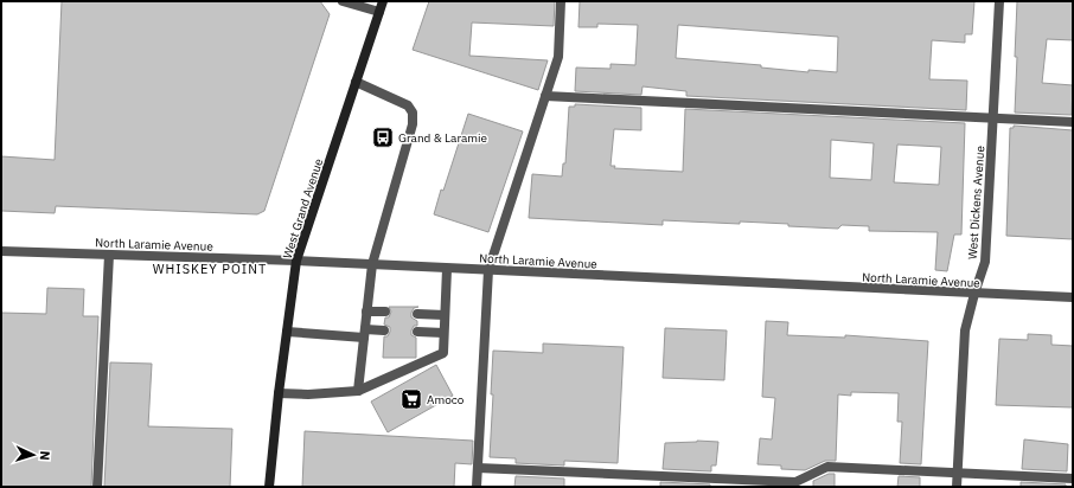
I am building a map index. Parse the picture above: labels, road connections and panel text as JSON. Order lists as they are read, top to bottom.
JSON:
{
  "streets": {
    "main road": ["West Grand Avenue"],
    "street": ["West Dickens Avenue", "North Laramie Avenue"]
  },
  "crossings": [
    ["West Dickens Avenue", "North Laramie Avenue"],
    ["West Grand Avenue", "North Laramie Avenue"]
  ],
  "districts": ["WHISKEY POINT"],
  "places": {
    "bus stop": ["Grand & Laramie"],
    "supermarket": ["Amoco"]
  },
  "north": "right"
}
